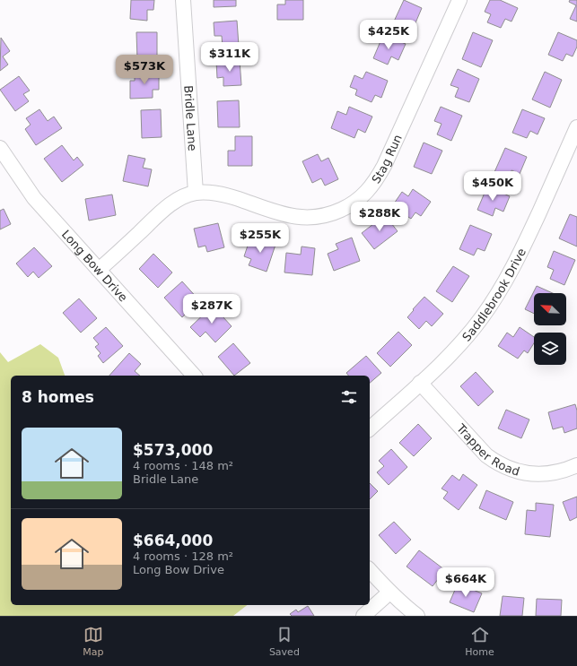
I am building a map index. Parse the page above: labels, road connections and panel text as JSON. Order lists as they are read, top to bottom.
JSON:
{
  "streets": {
    "street": [
      "Bridle Lane",
      "Stag Run",
      "Long Bow Drive",
      "Saddlebrook Drive",
      "Trapper Road"
    ]
  },
  "crossings": [
    ["Bridle Lane", "Stag Run"],
    ["Stag Run", "Long Bow Drive"],
    ["Saddlebrook Drive", "Trapper Road"]
  ],
  "north": "top left",
  "page": {
    "price": [
      "$425K",
      "$311K",
      "$573K",
      "$450K",
      "$288K",
      "$255K",
      "$287K",
      "$664K"
    ],
    "heading": "8 homes",
    "list": [
      {
        "name": "$573,000",
        "note": "4 rooms · 148 m² · Bridle Lane"
      },
      {
        "name": "$664,000",
        "note": "4 rooms · 128 m² · Long Bow Drive"
      }
    ],
    "tabs": ["Map", "Saved", "Home"]
  }
}
